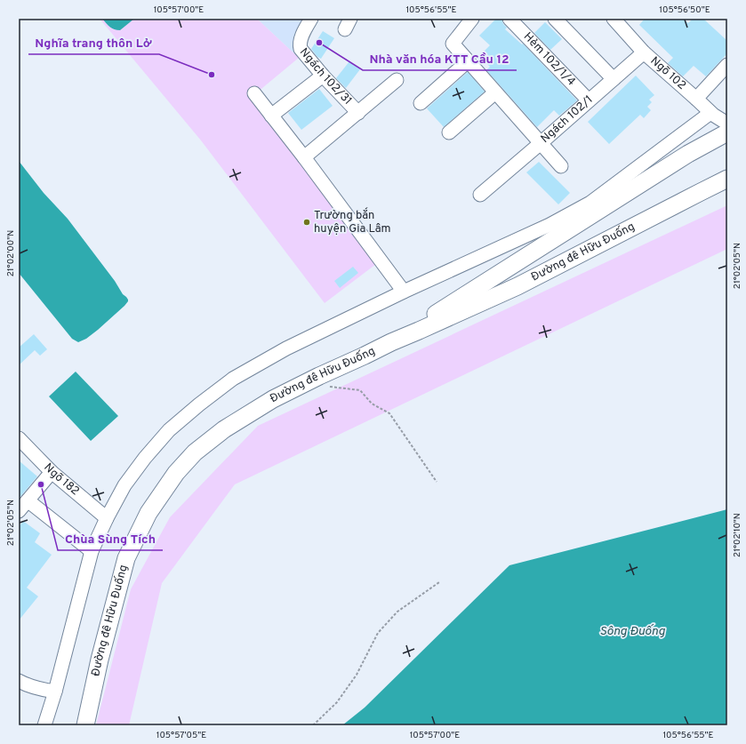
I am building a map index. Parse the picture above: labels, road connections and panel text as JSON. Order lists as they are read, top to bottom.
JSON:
{
  "streets": {
    "main road": ["Đường đê Hữu Đuống"],
    "street": [
      "Hẻm 102/1/4",
      "Ngõ 102",
      "Ngách 102/31",
      "Ngách 102/1",
      "Ngõ 182"
    ]
  },
  "crossings": [
    ["Hẻm 102/1/4", "Ngách 102/1"],
    ["Ngõ 102", "Ngách 102/1"]
  ],
  "water": ["Sông Đuống"],
  "places": [
    "Nhà văn hóa KTT Cầu 12",
    "Nghĩa trang thôn Lở",
    "Trường bắn huyện Gia Lâm",
    "Chùa Sùng Tích"
  ],
  "coordinates": [
    "105°57'00\"E",
    "105°56'55\"E",
    "105°56'50\"E",
    "21°02'00\"N",
    "21°02'05\"N",
    "21°02'10\"N",
    "105°57'05\"E"
  ]
}
